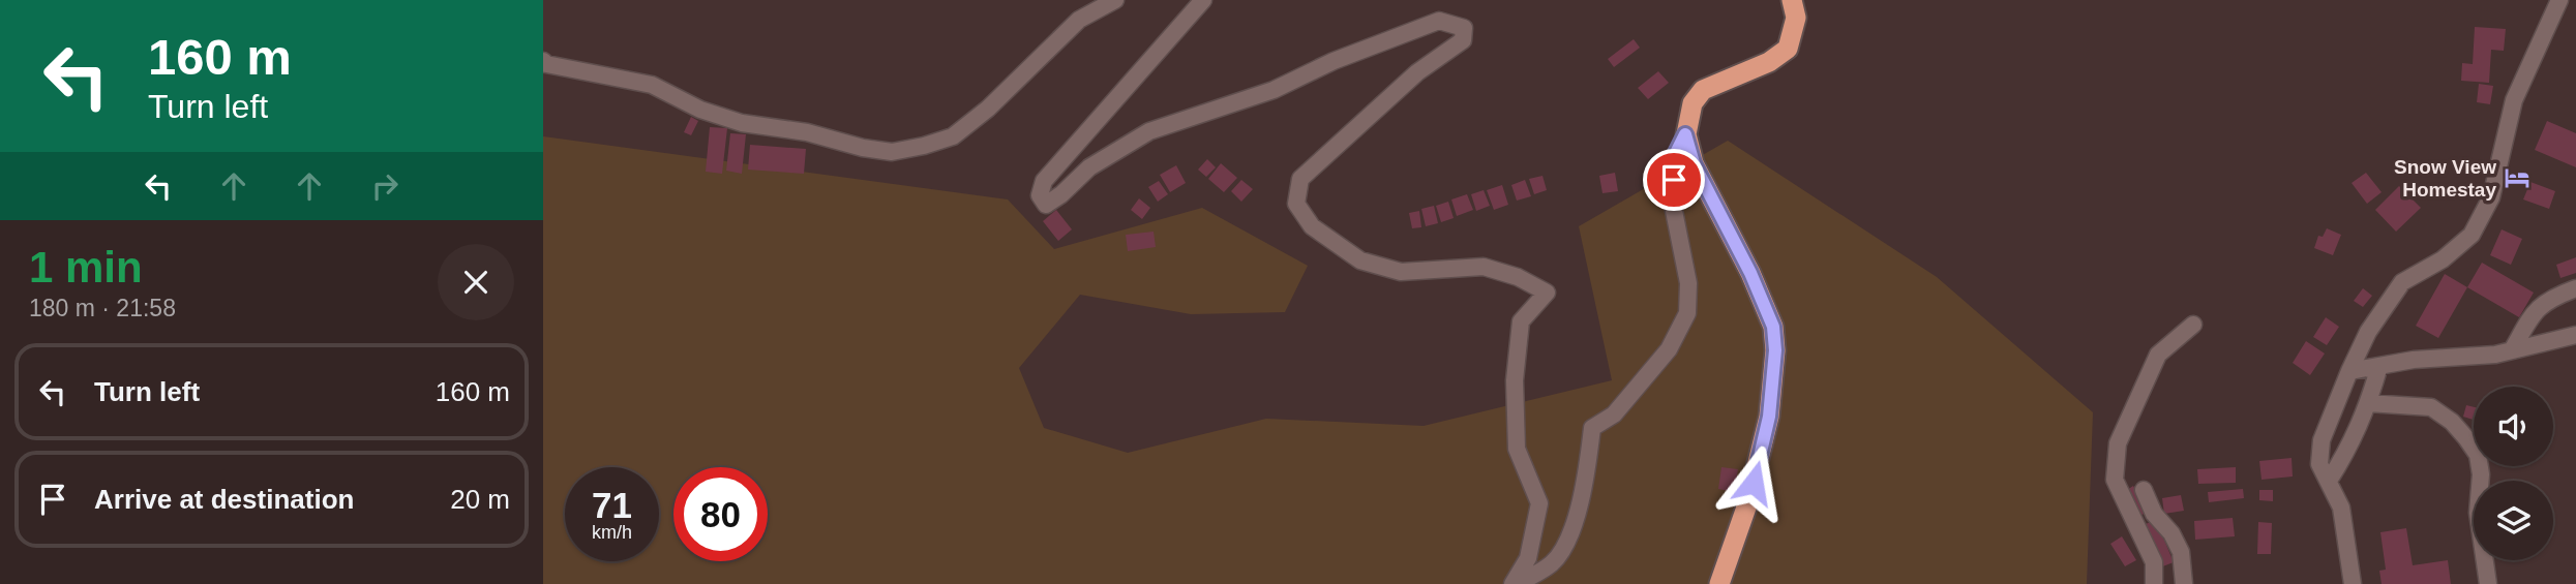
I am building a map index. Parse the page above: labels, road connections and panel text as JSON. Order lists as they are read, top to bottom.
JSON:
{
  "places": {
    "hotel": ["Snow View Homestay"]
  },
  "page": {
    "turn": ["160 m", "Turn left"],
    "heading": ["1 min", "180 m · 21:58"],
    "list": [
      {
        "name": "Turn left",
        "value": "160 m"
      },
      {
        "name": "Arrive at destination",
        "value": "20 m"
      }
    ],
    "speed": "71 km/h",
    "limit": "80"
  }
}
